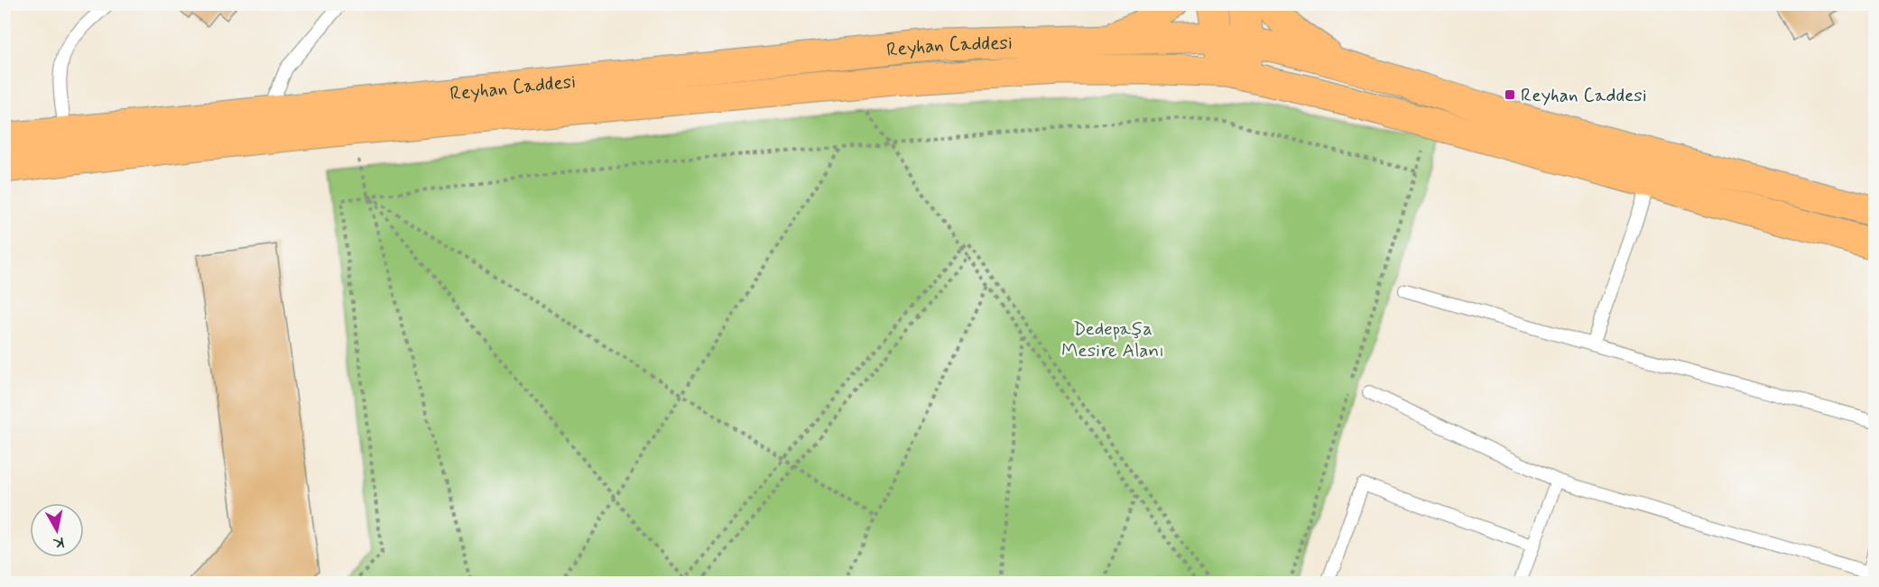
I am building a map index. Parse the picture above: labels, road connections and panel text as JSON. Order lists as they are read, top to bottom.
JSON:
{
  "streets": {
    "main road": ["Reyhan Caddesi"]
  },
  "parks": ["Dedepaşa Mesire Alanı"],
  "places": {
    "transit": ["Reyhan Caddesi"]
  },
  "north": "bottom"
}
